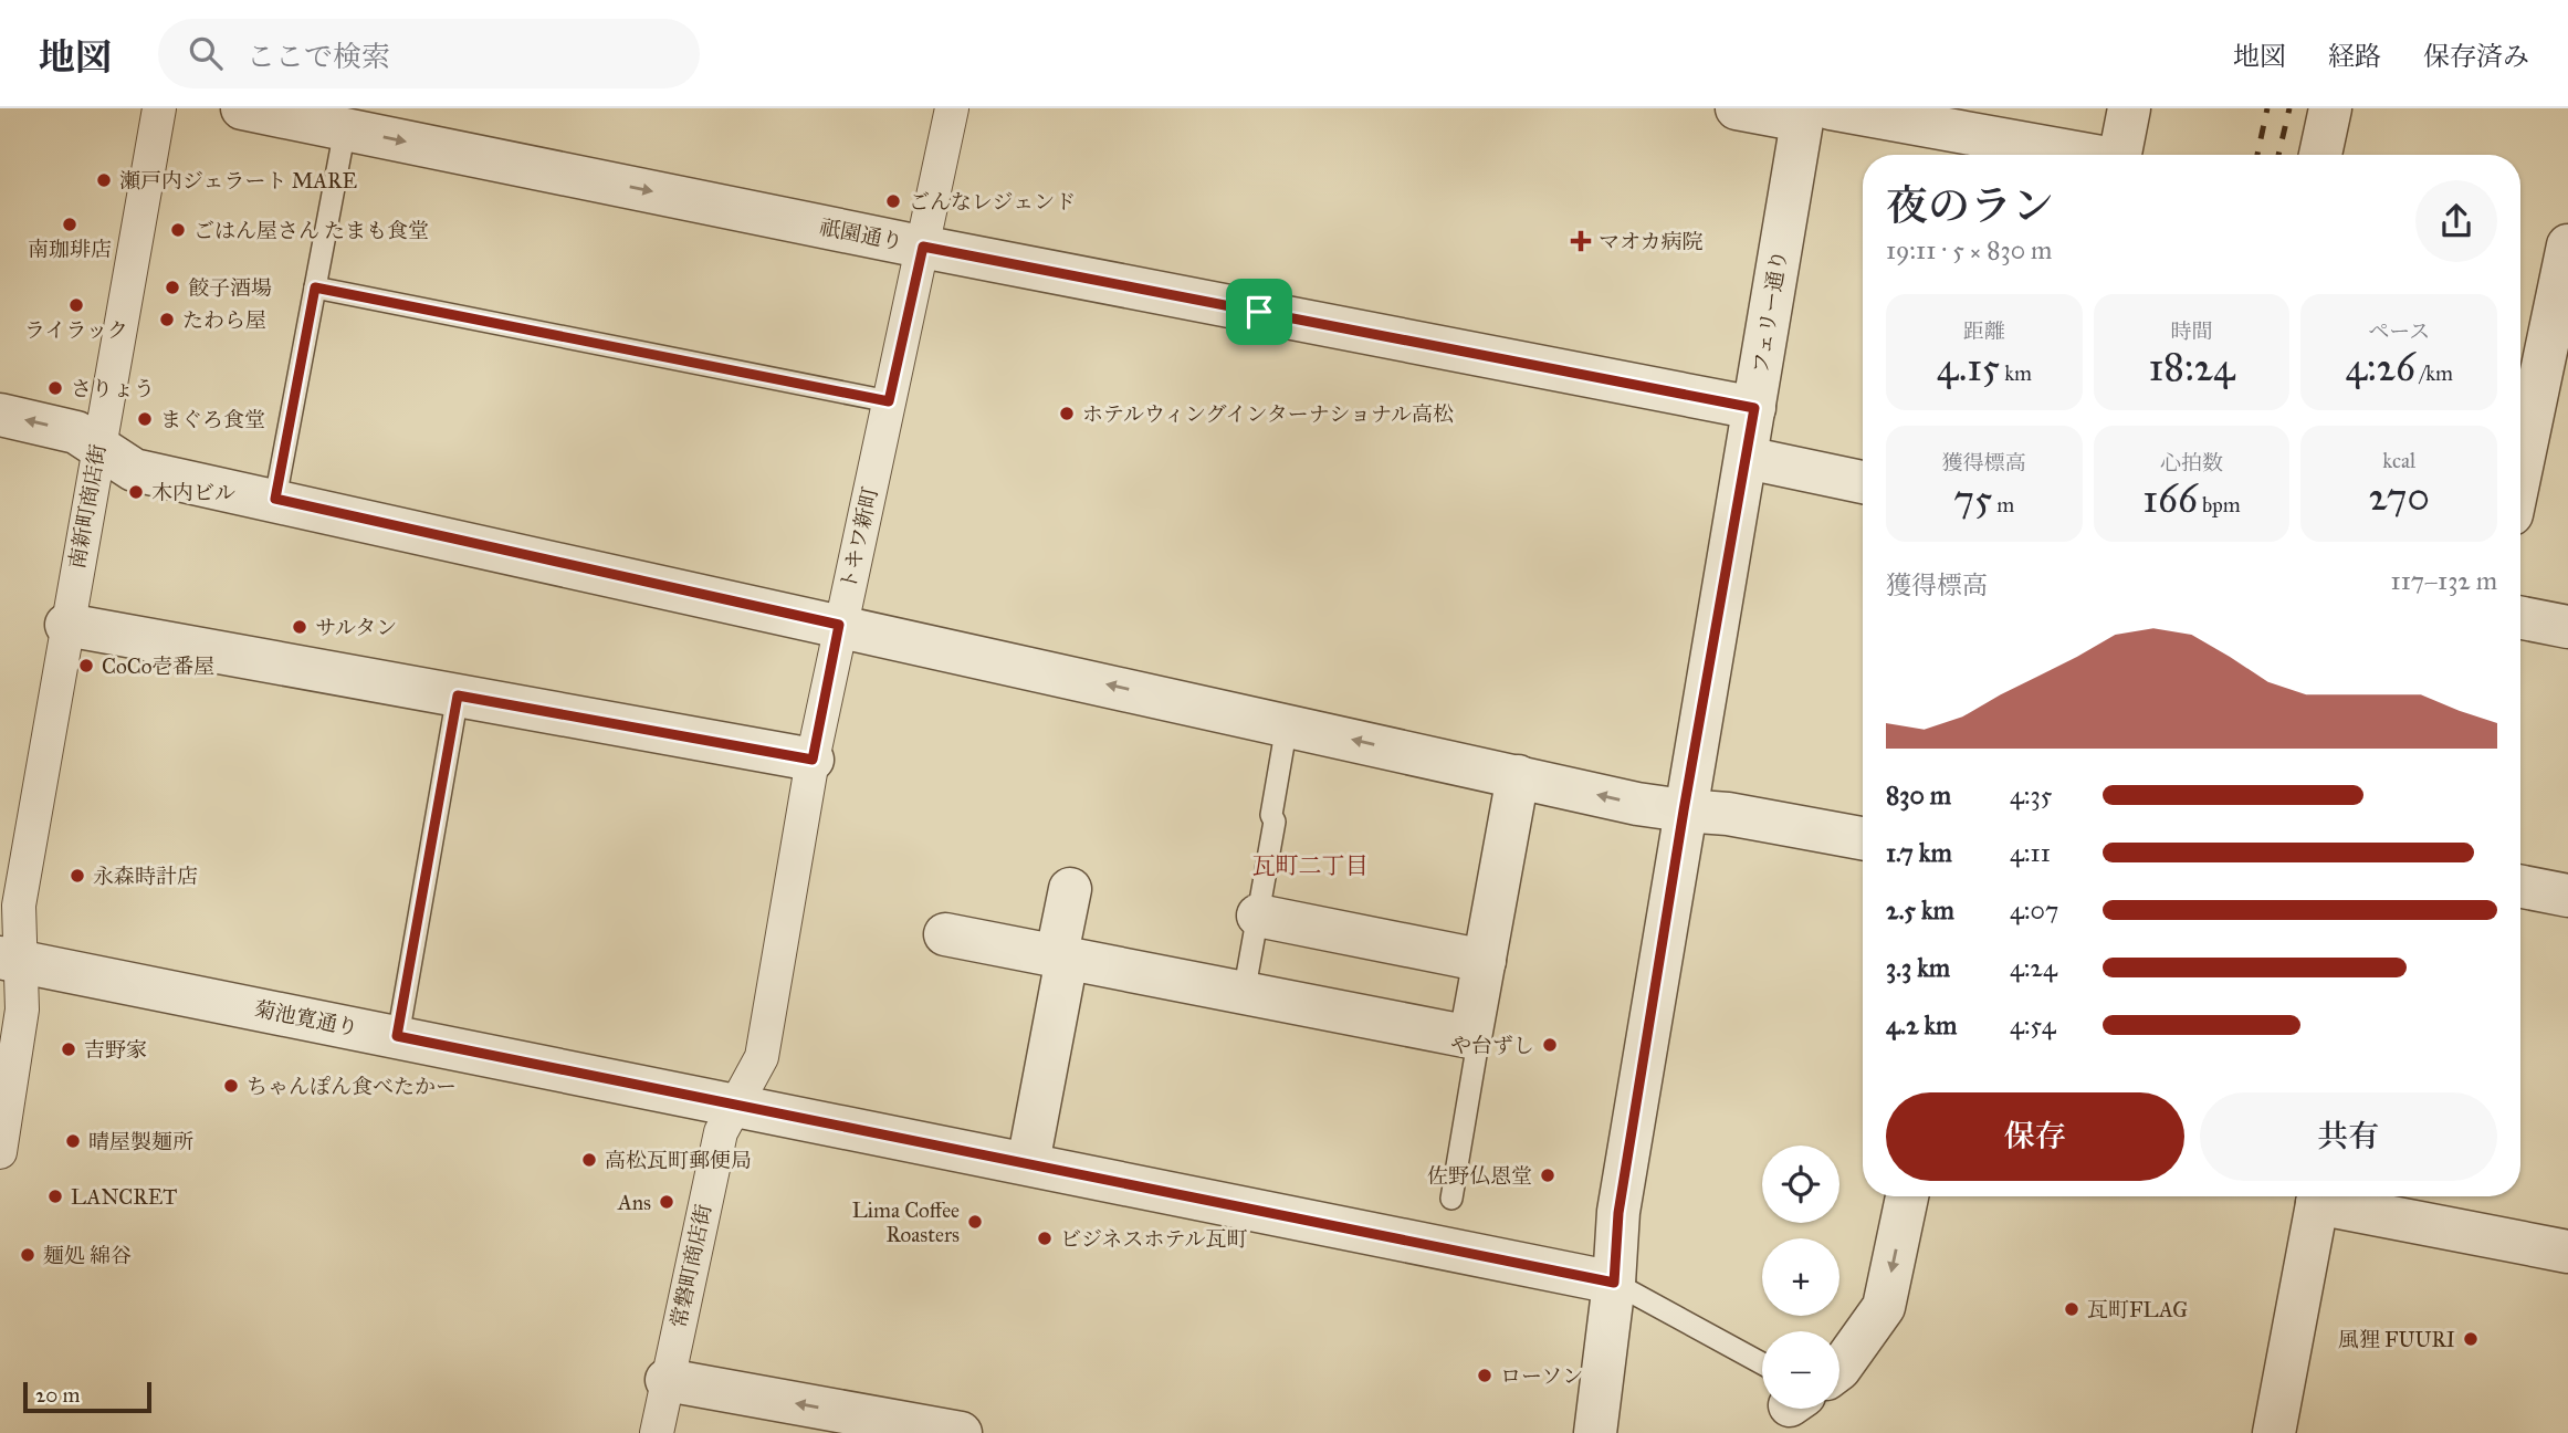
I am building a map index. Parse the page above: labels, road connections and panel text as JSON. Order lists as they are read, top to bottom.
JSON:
{
  "streets": {
    "street": [
      "祇園通り",
      "フェリー通り",
      "南新町商店街",
      "トキワ新町",
      "菊池寛通り",
      "常磐町商店街"
    ]
  },
  "crossings": [
    ["祇園通り", "フェリー通り"],
    ["祇園通り", "トキワ新町"],
    ["フェリー通り", "菊池寛通り"],
    ["南新町商店街", "菊池寛通り"],
    ["トキワ新町", "菊池寛通り"],
    ["トキワ新町", "常磐町商店街"],
    ["菊池寛通り", "常磐町商店街"]
  ],
  "districts": ["瓦町二丁目"],
  "places": {
    "other": [
      "瀬戸内ジェラート MARE",
      "ごんなレジェンド",
      "南珈琲店",
      "ごはん屋さん たまも食堂",
      "餃子酒場",
      "ライラック",
      "たわら屋",
      "さりょう",
      "ホテルウィングインターナショナル高松",
      "まぐろ食堂",
      "木内ビル",
      "サルタン",
      "CoCo壱番屋",
      "永森時計店",
      "や台ずし",
      "吉野家",
      "ちゃんぽん食べたかー",
      "晴屋製麺所",
      "高松瓦町郵便局",
      "佐野仏恩堂",
      "LANCRET",
      "Ans",
      "Lima Coffee Roasters",
      "ビジネスホテル瓦町",
      "麺処 綿谷",
      "瓦町FLAG",
      "風狸 FUURI",
      "ローソン"
    ],
    "health": ["マオカ病院"]
  },
  "scale_bar": "20 m",
  "page": {
    "header": "地図",
    "search": "ここで検索",
    "nav": ["地図", "経路", "保存済み"],
    "heading": ["夜のラン", "19:11 · 5 × 830 m"],
    "stats": [
      ["距離", "4.15 km"],
      ["時間", "18:24"],
      ["ペース", "4:26 /km"],
      ["獲得標高", "75 m"],
      ["心拍数", "166 bpm"],
      ["kcal", "270"]
    ],
    "chart": ["獲得標高", "117–132 m"],
    "list": [
      {
        "name": "830 m",
        "note": "4:35"
      },
      {
        "name": "1.7 km",
        "note": "4:11"
      },
      {
        "name": "2.5 km",
        "note": "4:07"
      },
      {
        "name": "3.3 km",
        "note": "4:24"
      },
      {
        "name": "4.2 km",
        "note": "4:54"
      }
    ],
    "buttons": ["保存", "共有"],
    "map_buttons": ["+", "−"],
    "scale": "20 m"
  }
}
